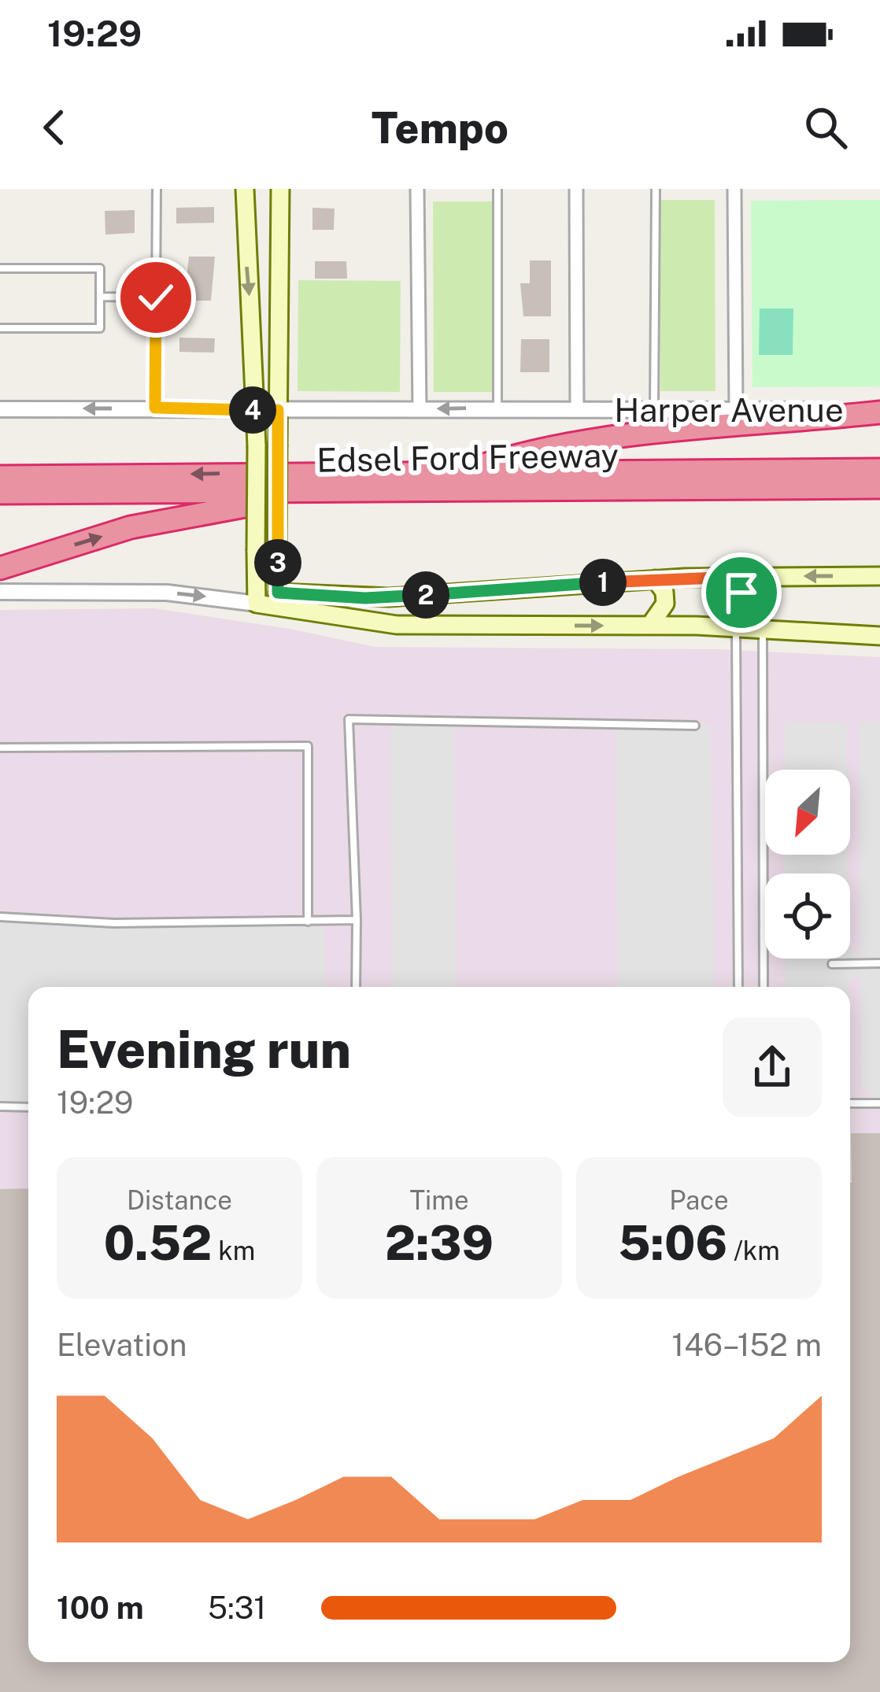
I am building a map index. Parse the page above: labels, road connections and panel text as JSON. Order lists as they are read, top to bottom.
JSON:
{
  "streets": {
    "highway": ["Edsel Ford Freeway"],
    "street": ["Harper Avenue"]
  },
  "north": "bottom left",
  "page": {
    "status": "19:29",
    "header": "Tempo",
    "pins": [
      "4",
      "3",
      "1",
      "2"
    ],
    "heading": ["Evening run", "19:29"],
    "stats": [
      ["Distance", "0.52 km"],
      ["Time", "2:39"],
      ["Pace", "5:06 /km"]
    ],
    "chart": ["Elevation", "146–152 m"],
    "list": [
      {
        "name": "100 m",
        "note": "5:31"
      }
    ]
  }
}
